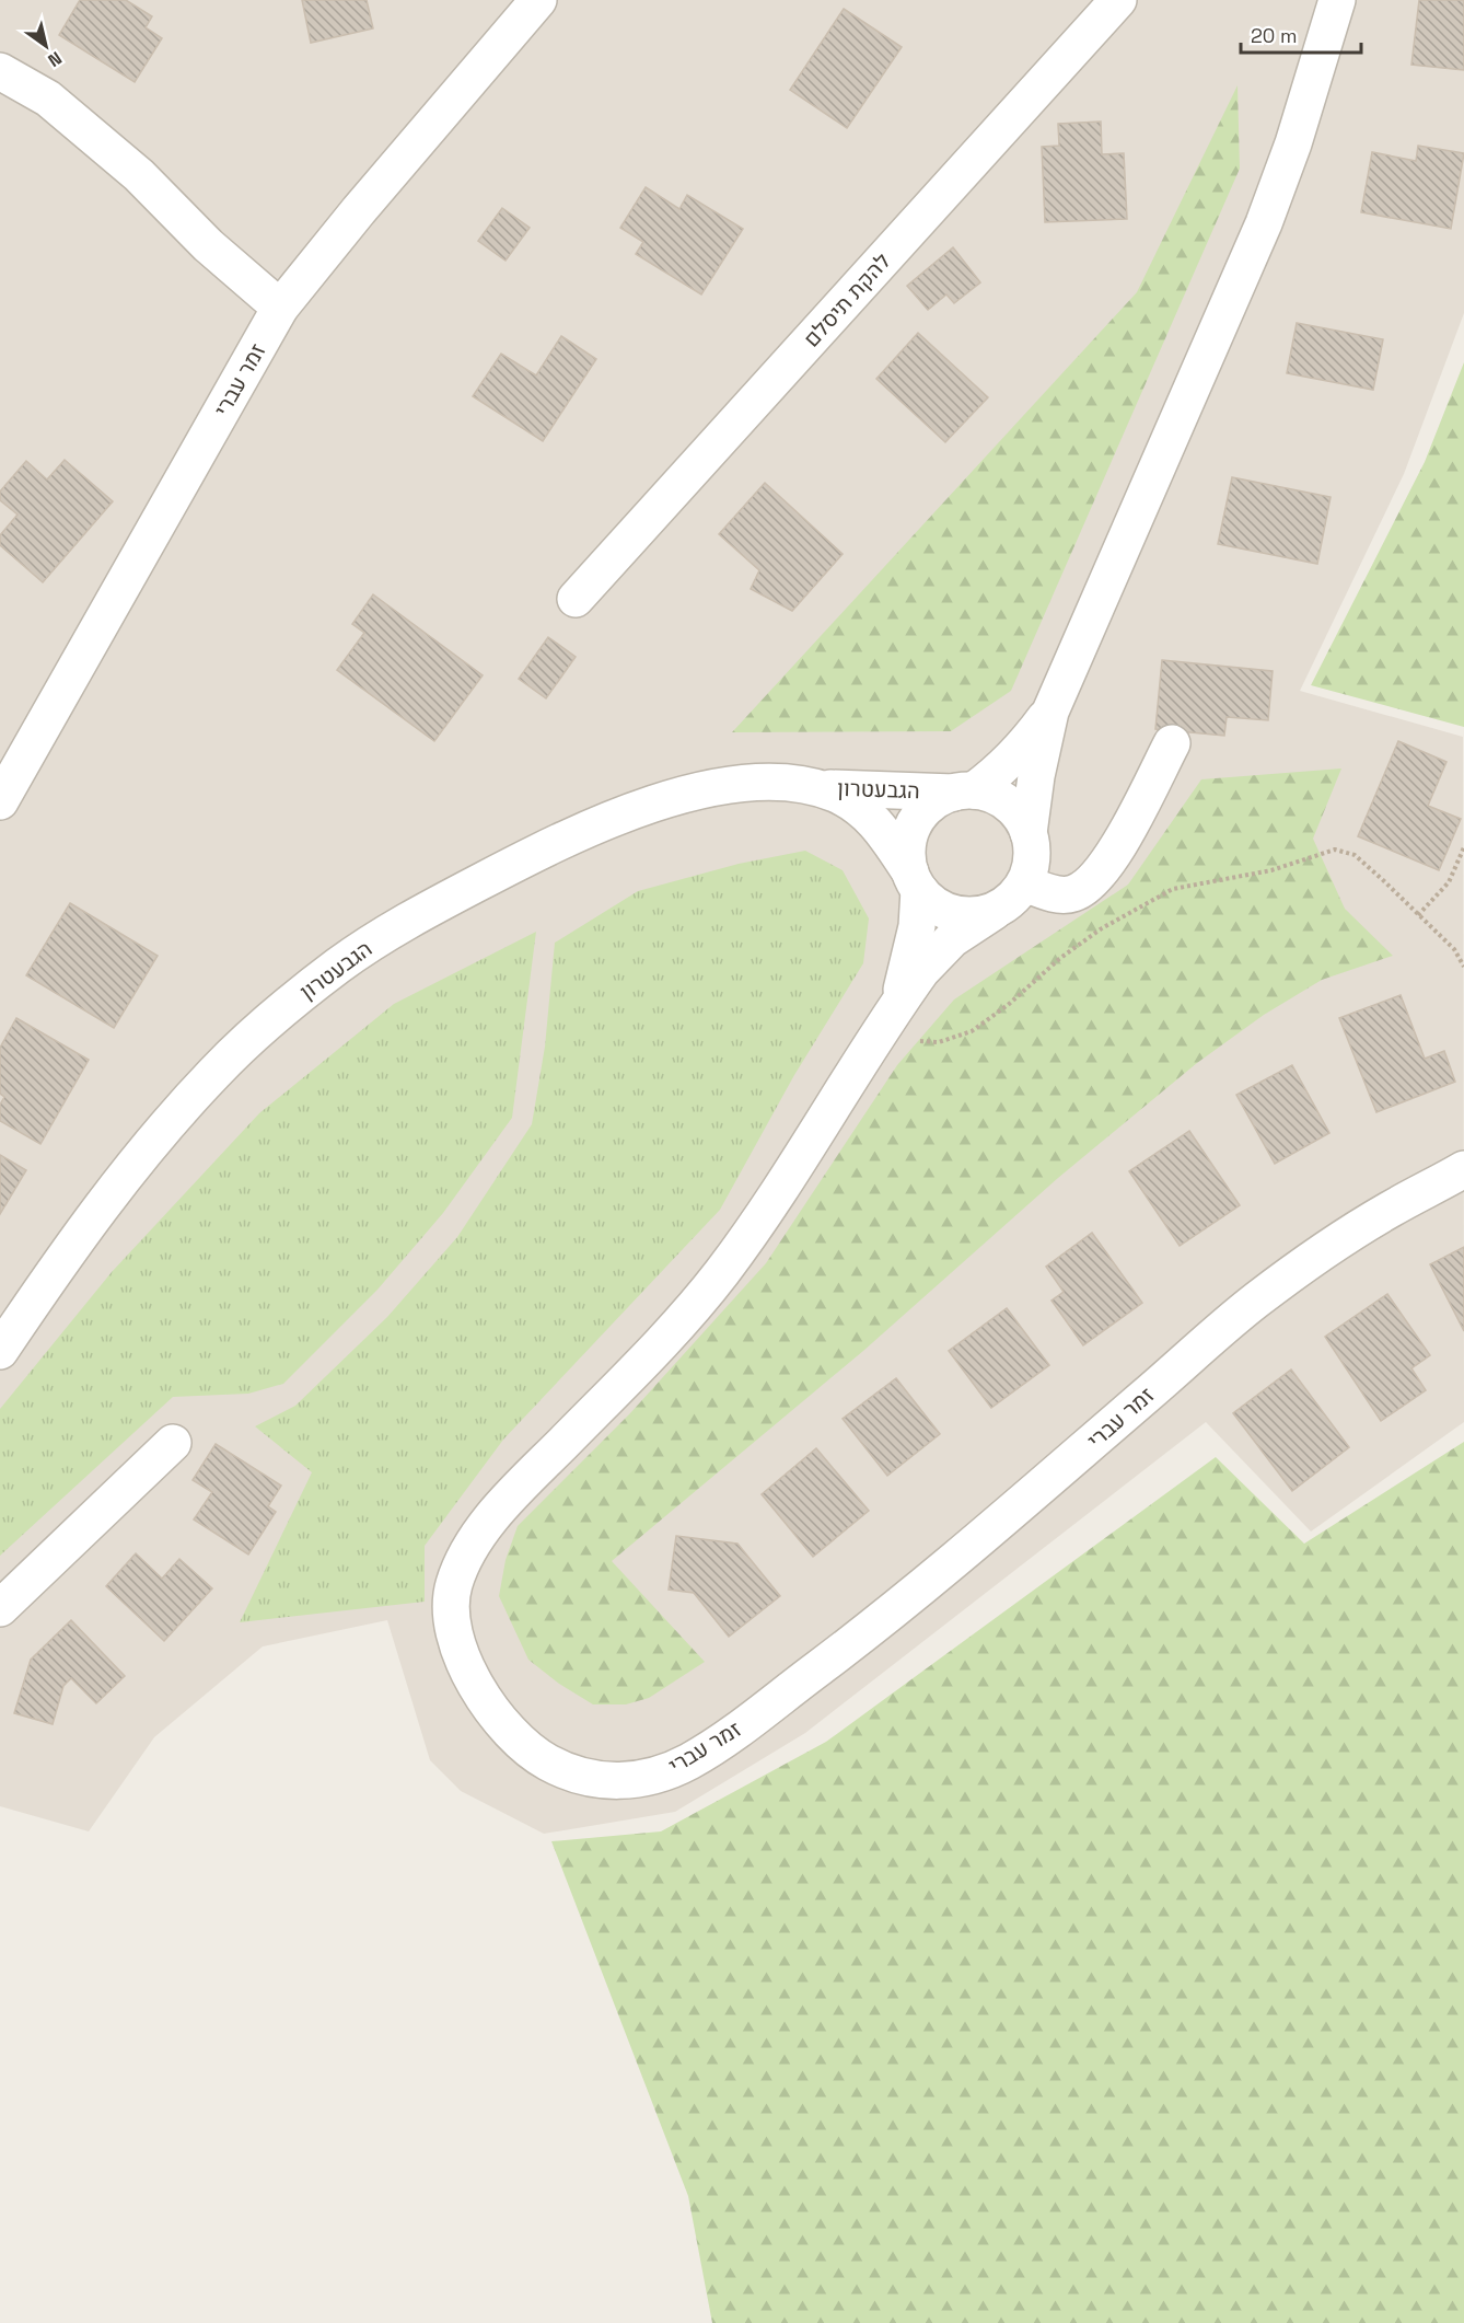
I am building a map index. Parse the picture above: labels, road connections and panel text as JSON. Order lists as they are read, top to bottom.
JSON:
{
  "streets": {
    "street": ["להקת תיסלם", "זמר עברי", "הגבעטרון"]
  },
  "crossings": [
    ["זמר עברי", "הגבעטרון"]
  ],
  "scale_bar": "20 m",
  "north": "bottom right"
}
